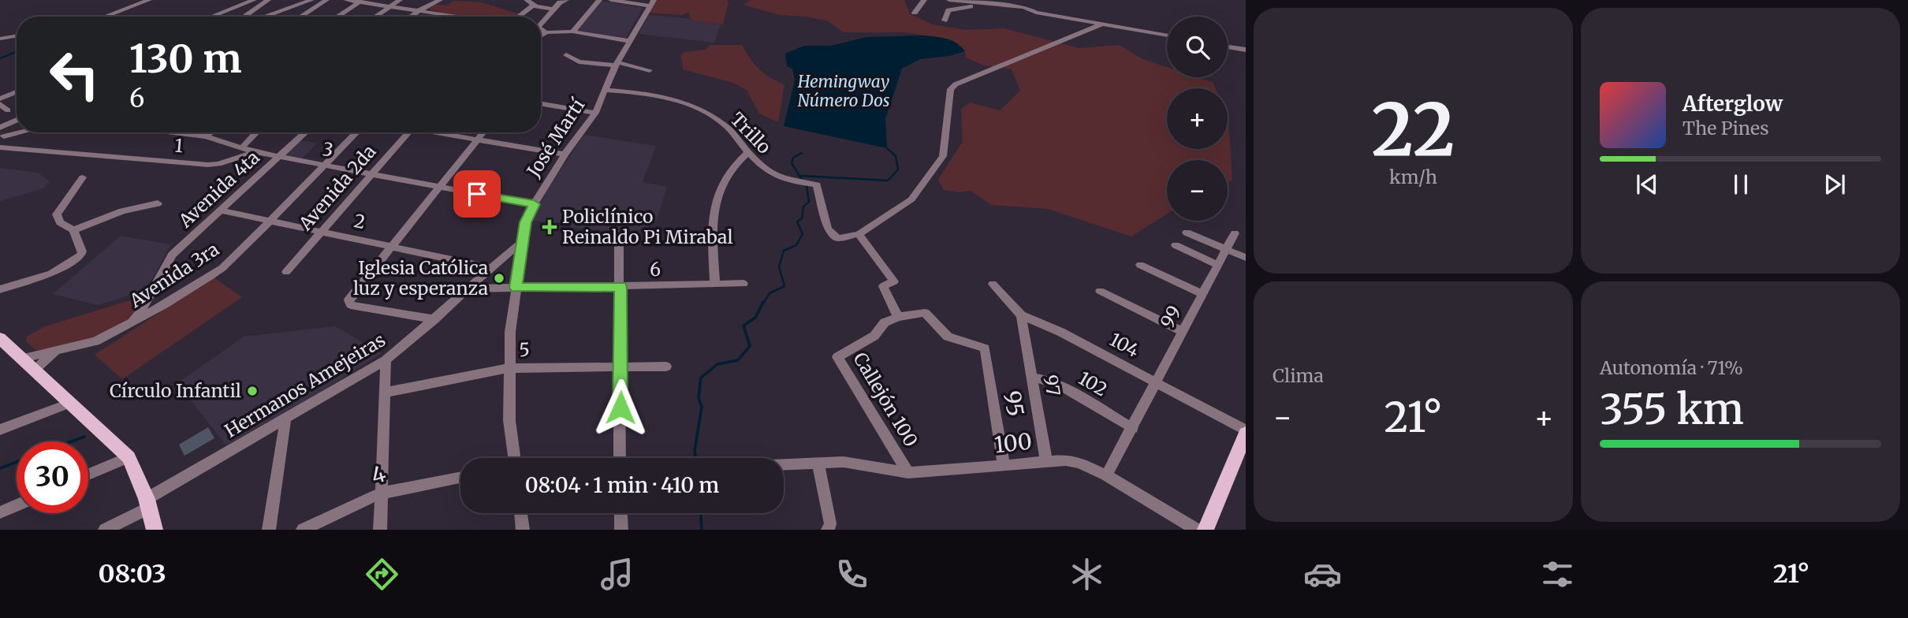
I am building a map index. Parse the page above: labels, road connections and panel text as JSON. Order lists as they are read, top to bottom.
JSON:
{
  "streets": {
    "street": [
      "Trillo",
      "José Martí",
      "1",
      "3",
      "Avenida 2da",
      "Avenida 4ta",
      "2",
      "6",
      "Avenida 3ra",
      "99",
      "104",
      "5",
      "102",
      "Hermanos Amejeiras",
      "97",
      "Callejón 100",
      "95",
      "100",
      "4"
    ]
  },
  "crossings": [
    ["Trillo", "José Martí"],
    ["José Martí", "3"],
    ["José Martí", "6"],
    ["José Martí", "5"],
    ["José Martí", "Hermanos Amejeiras"],
    ["1", "3"],
    ["3", "Avenida 2da"],
    ["3", "Avenida 4ta"],
    ["3", "Avenida 3ra"],
    ["Avenida 2da", "2"],
    ["Avenida 4ta", "2"],
    ["Avenida 4ta", "Avenida 3ra"],
    ["2", "Avenida 3ra"],
    ["2", "Hermanos Amejeiras"],
    ["6", "Hermanos Amejeiras"],
    ["99", "104"],
    ["99", "102"],
    ["99", "100"],
    ["104", "97"],
    ["102", "97"],
    ["97", "100"],
    ["Callejón 100", "95"],
    ["Callejón 100", "100"],
    ["95", "100"]
  ],
  "water": ["Hemingway Número Dos"],
  "places": {
    "health": ["Policlínico Reinaldo Pi Mirabal"],
    "other": ["Iglesia Católica luz y esperanza", "Círculo Infantil"]
  },
  "page": {
    "tile": [
      ["22", "km/h"],
      "Clima",
      ["Autonomía · 71%", "355 km"]
    ],
    "map_buttons": ["+", "−"],
    "turn": ["130 m", "6"],
    "song": ["Afterglow", "The Pines"],
    "heat": ["−", "21°", "+"],
    "limit": "30",
    "trip": "08:04 · 1 min · 410 m",
    "tabs": ["08:03", "21°"]
  }
}
